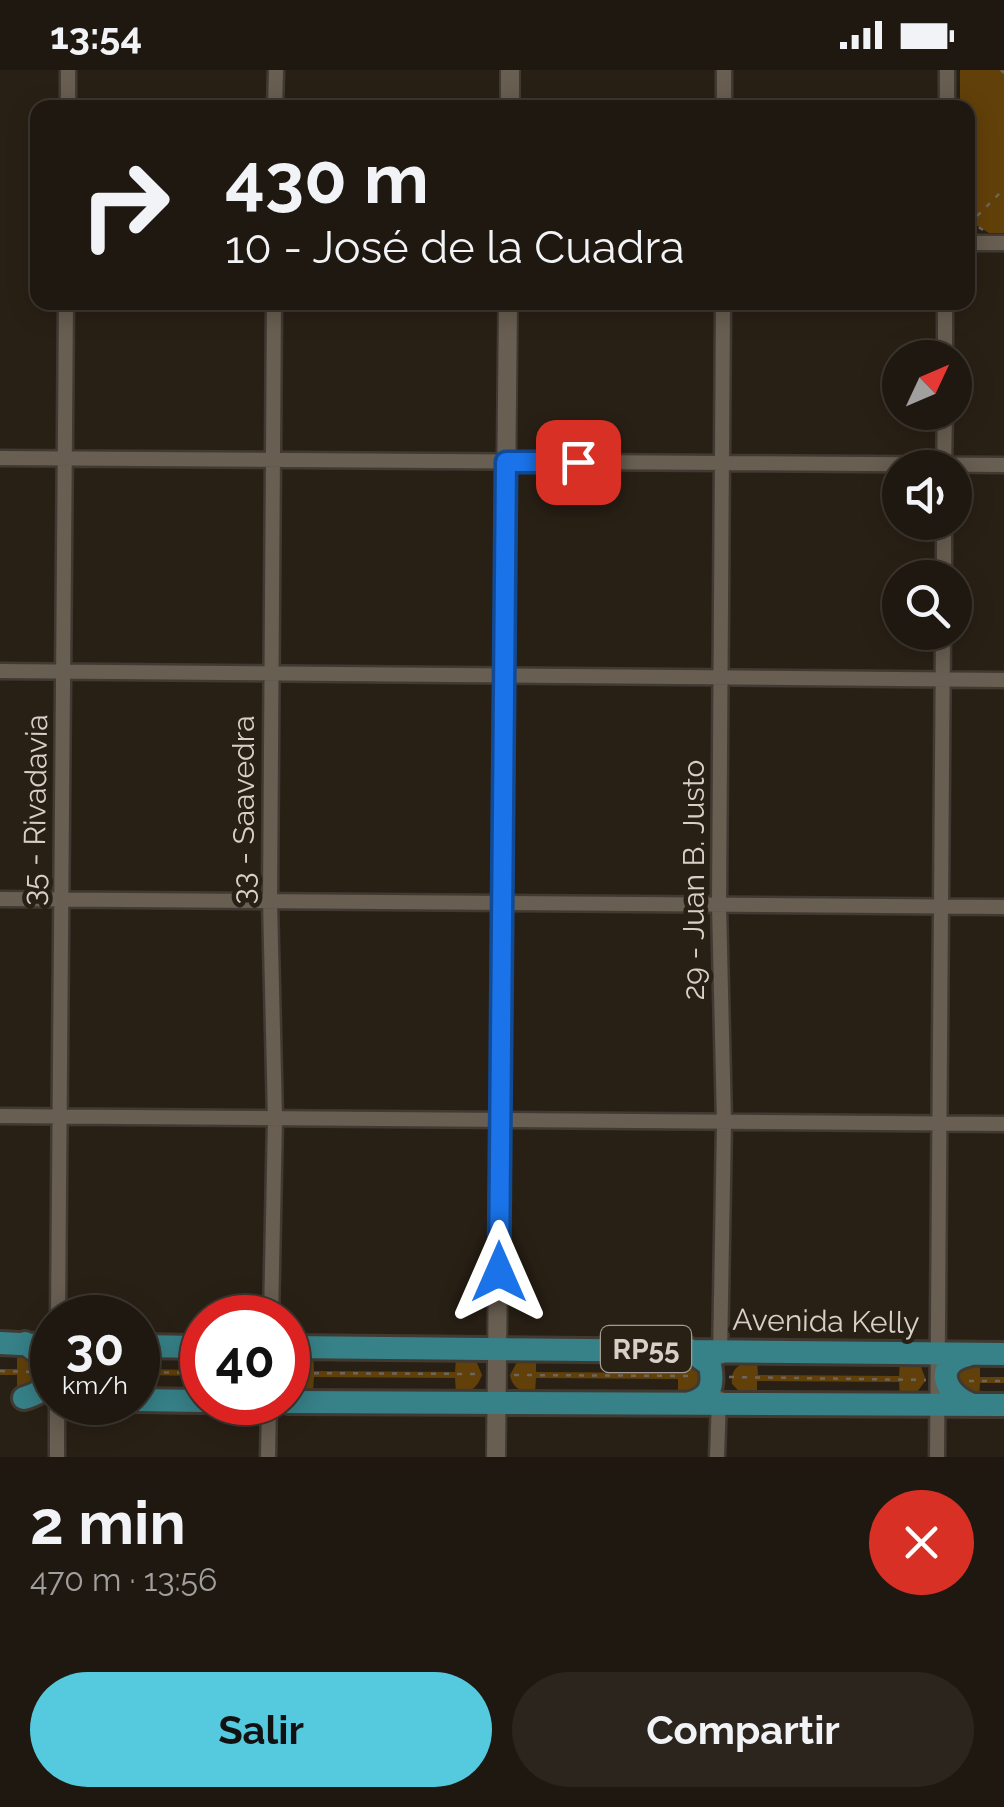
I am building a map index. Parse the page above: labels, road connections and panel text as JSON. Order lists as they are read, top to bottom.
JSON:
{
  "streets": {
    "main road": ["Avenida Kelly", "RP55"],
    "street": ["35 - Rivadavia", "33 - Saavedra", "29 - Juan B. Justo"]
  },
  "crossings": [
    ["29 - Juan B. Justo", "Avenida Kelly"],
    ["29 - Juan B. Justo", "RP55"]
  ],
  "north": "top right",
  "page": {
    "status": "13:54",
    "turn": ["430 m", "10 - José de la Cuadra"],
    "speed": "30 km/h",
    "limit": "40",
    "heading": ["2 min", "470 m · 13:56"],
    "buttons": ["Salir", "Compartir"]
  }
}
